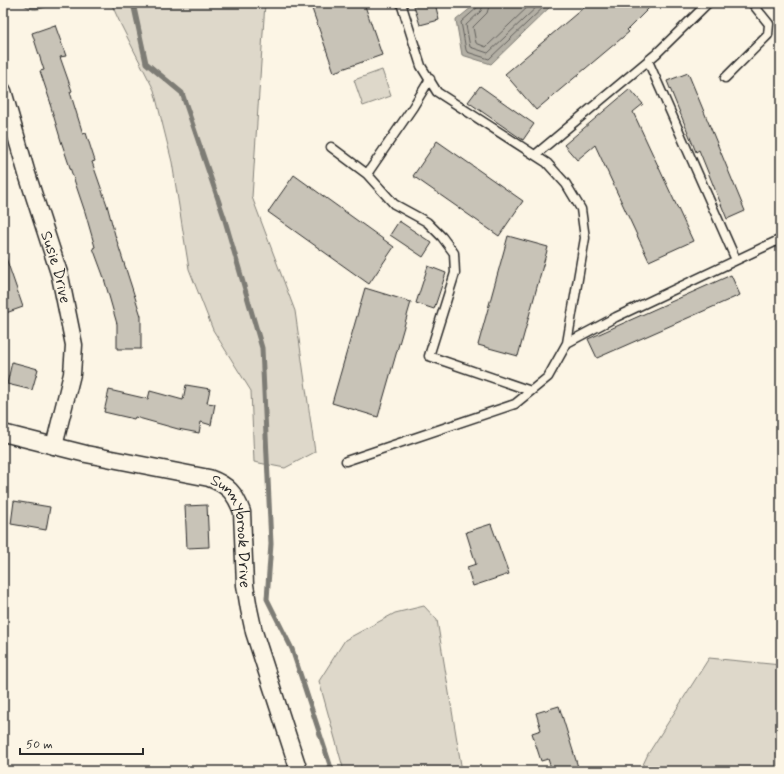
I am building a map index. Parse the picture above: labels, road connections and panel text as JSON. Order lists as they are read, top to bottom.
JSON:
{
  "streets": {
    "street": ["Susie Drive", "Sunnybrook Drive"]
  },
  "crossings": [
    ["Susie Drive", "Sunnybrook Drive"]
  ],
  "scale_bar": "50 m"
}
